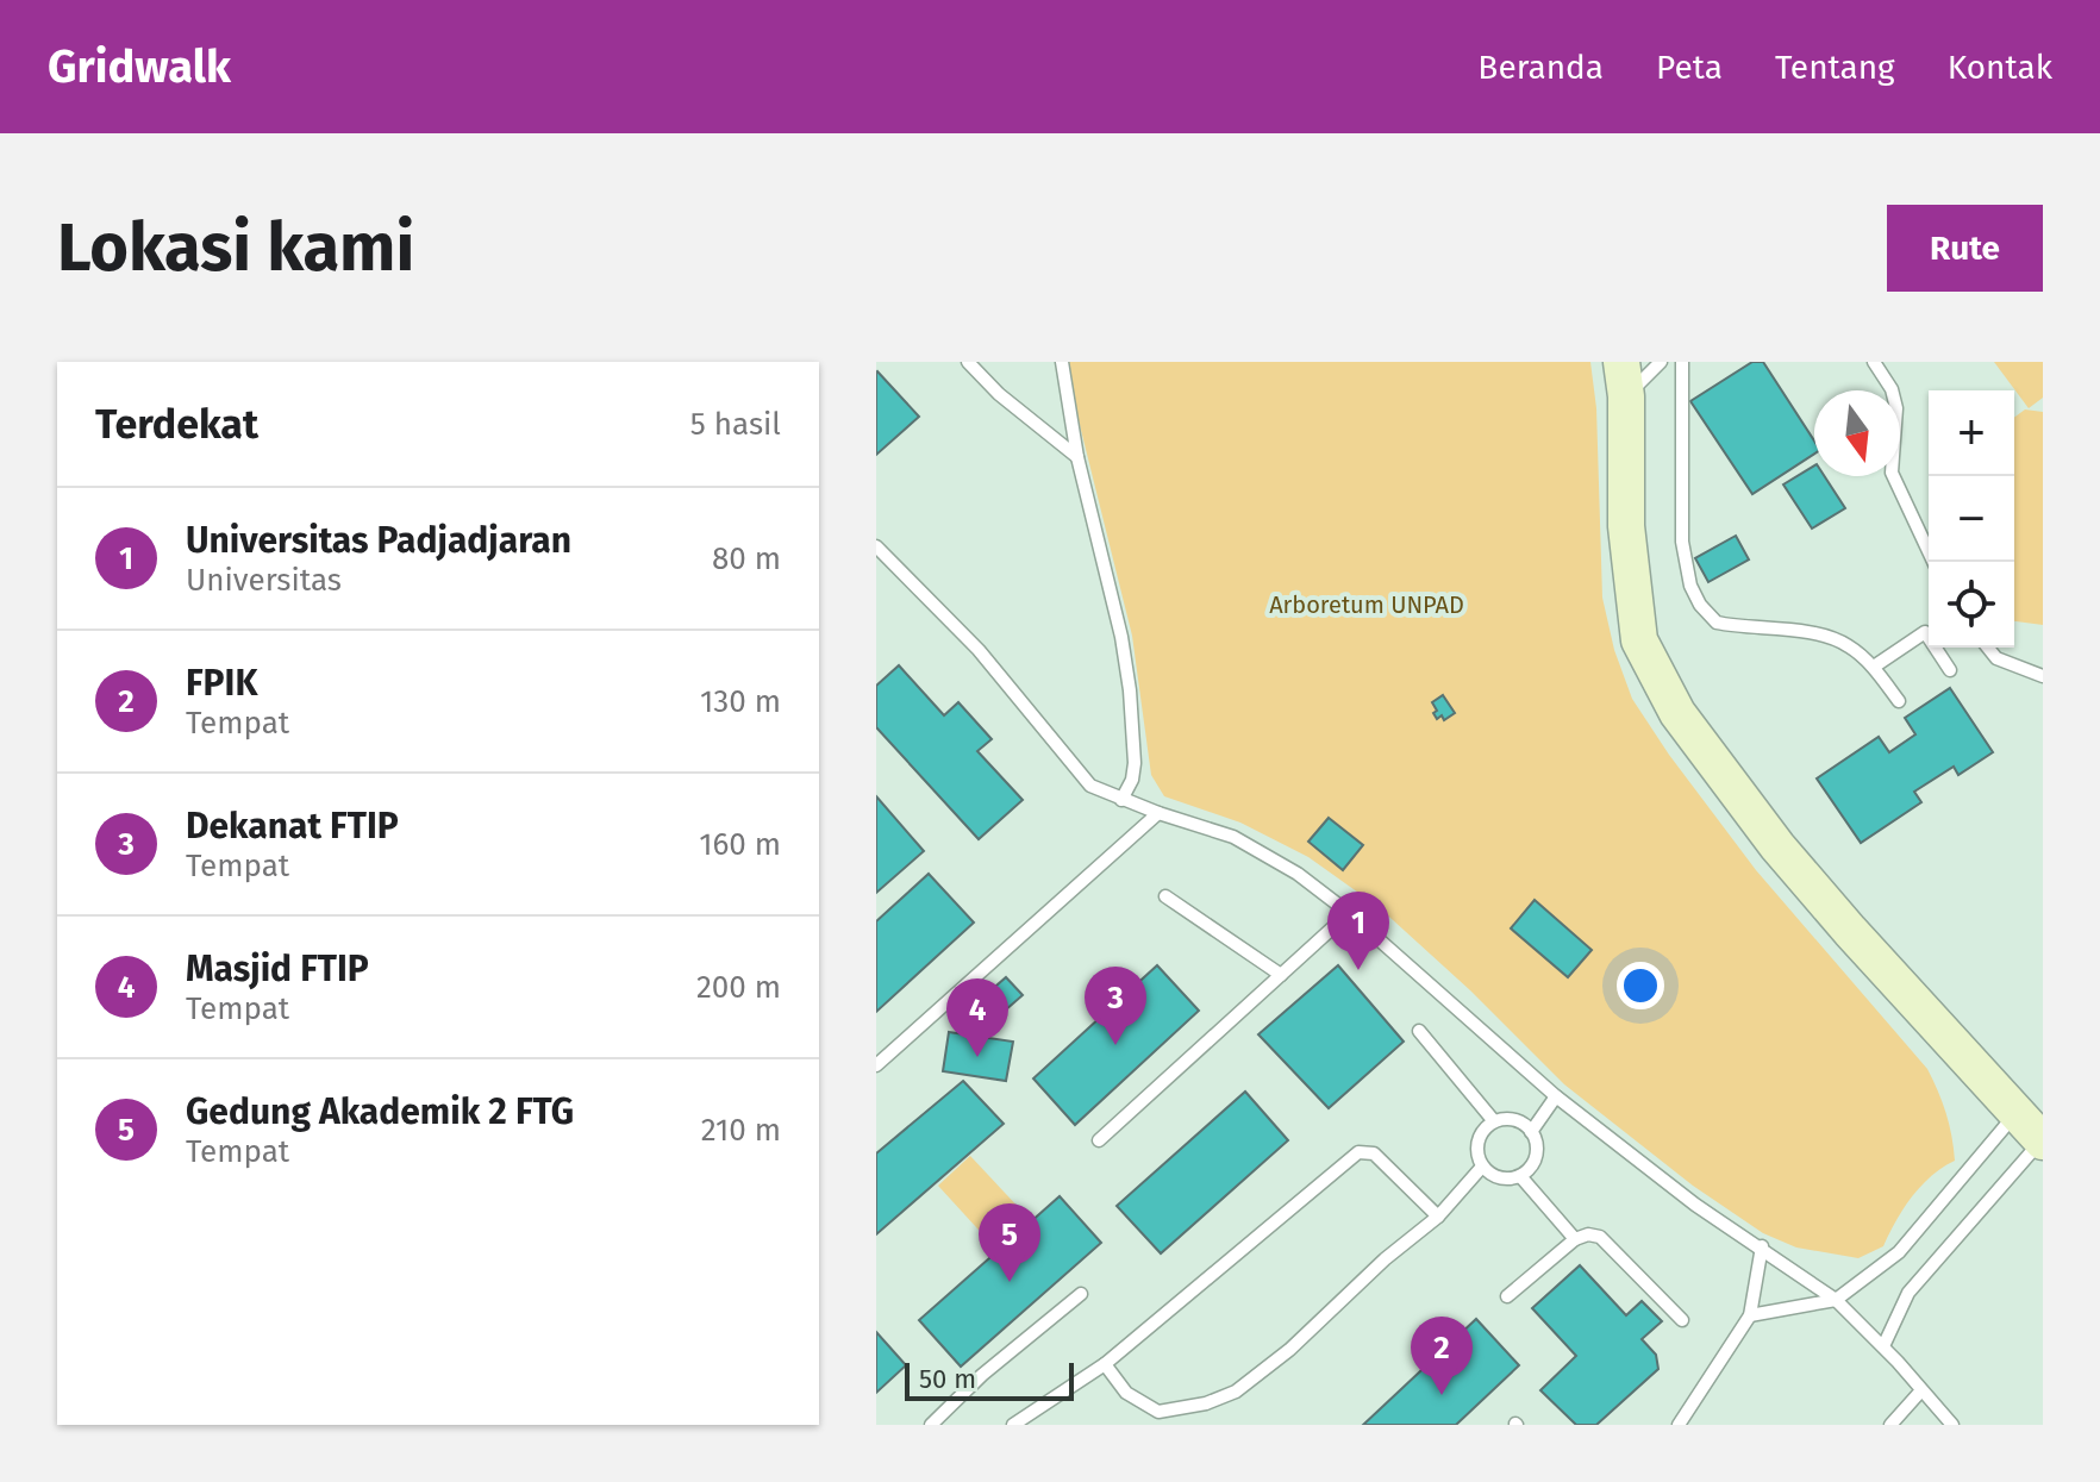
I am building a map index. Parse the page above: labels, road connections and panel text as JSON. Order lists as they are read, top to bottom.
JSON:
{
  "parks": ["Arboretum UNPAD"],
  "scale_bar": "50 m",
  "north": "bottom",
  "page": {
    "header": "Gridwalk",
    "nav": [
      "Beranda",
      "Peta",
      "Tentang",
      "Kontak"
    ],
    "buttons": "Rute",
    "title": "Lokasi kami",
    "heading": ["Terdekat", "5 hasil"],
    "map_buttons": ["+", "−"],
    "list": [
      {
        "mark": "1",
        "name": "Universitas Padjadjaran",
        "note": "Universitas",
        "value": "80 m"
      },
      {
        "mark": "2",
        "name": "FPIK",
        "note": "Tempat",
        "value": "130 m"
      },
      {
        "mark": "3",
        "name": "Dekanat FTIP",
        "note": "Tempat",
        "value": "160 m"
      },
      {
        "mark": "4",
        "name": "Masjid FTIP",
        "note": "Tempat",
        "value": "200 m"
      },
      {
        "mark": "5",
        "name": "Gedung Akademik 2 FTG",
        "note": "Tempat",
        "value": "210 m"
      }
    ],
    "pins": [
      "1",
      "3",
      "4",
      "5",
      "2"
    ],
    "scale": "50 m"
  }
}
